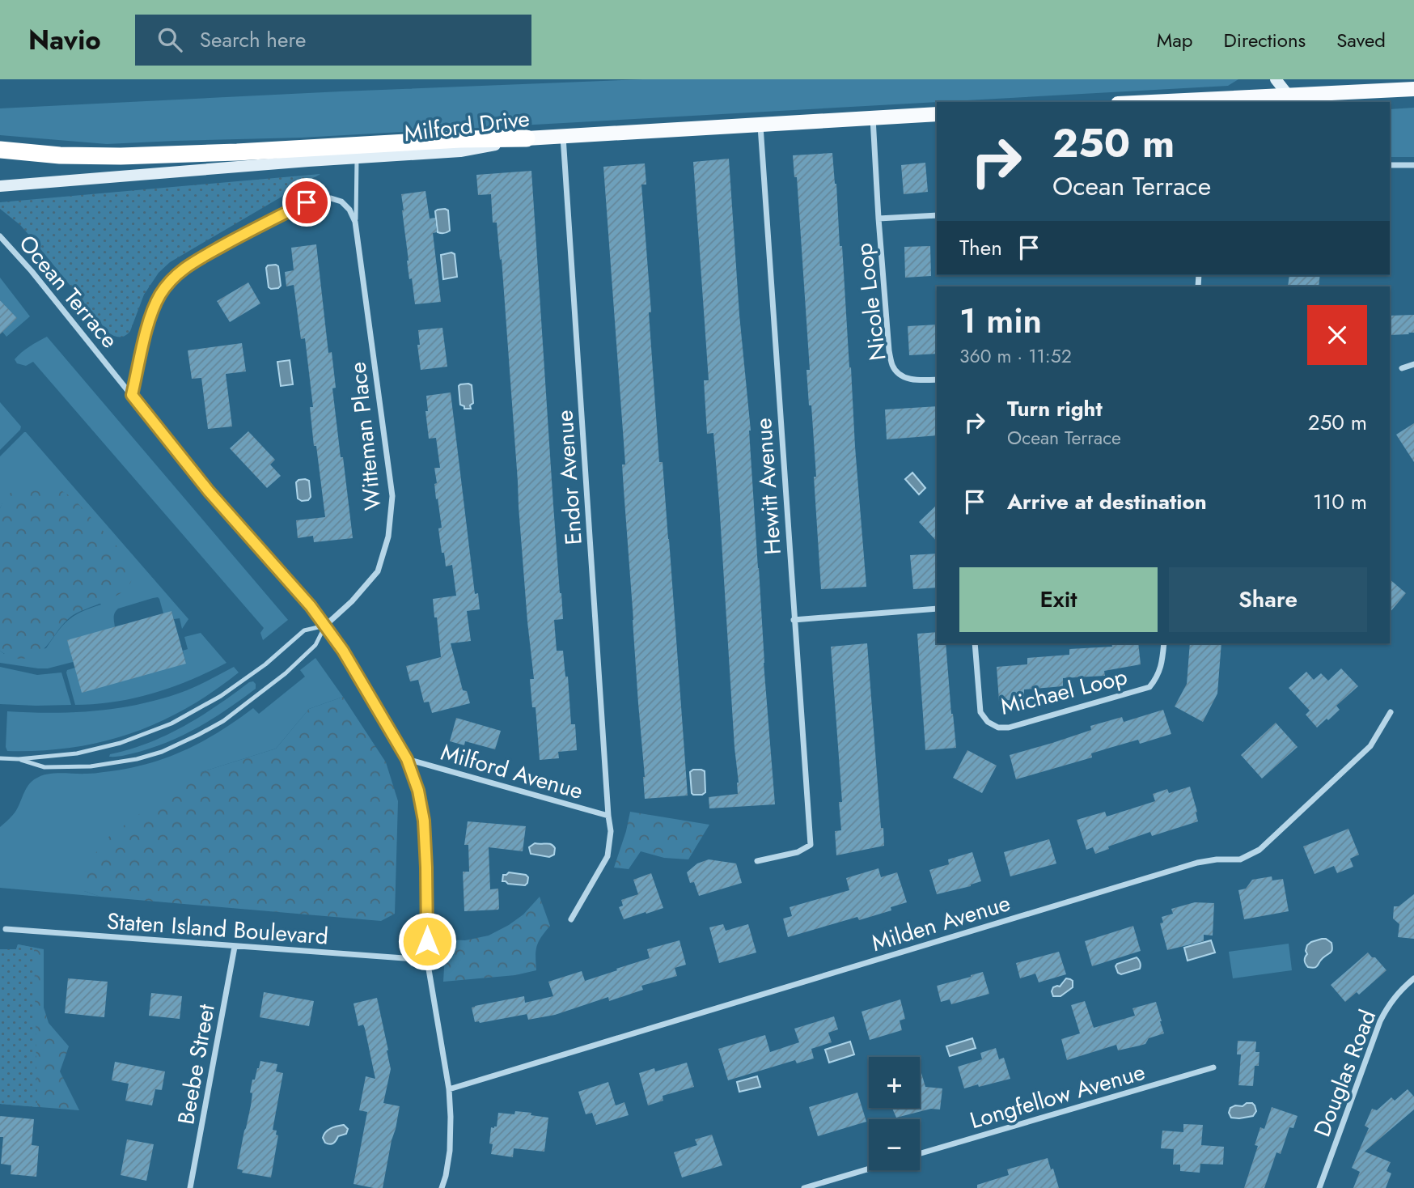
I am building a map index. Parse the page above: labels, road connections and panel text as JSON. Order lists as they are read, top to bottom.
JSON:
{
  "streets": {
    "main road": ["Milford Drive"],
    "street": [
      "Ocean Terrace",
      "Nicole Loop",
      "Witteman Place",
      "Endor Avenue",
      "Hewitt Avenue",
      "Michael Loop",
      "Milford Avenue",
      "Milden Avenue",
      "Staten Island Boulevard",
      "Beebe Street",
      "Douglas Road",
      "Longfellow Avenue"
    ]
  },
  "crossings": [
    ["Milford Drive", "Nicole Loop"],
    ["Milford Drive", "Endor Avenue"],
    ["Milford Drive", "Hewitt Avenue"],
    ["Ocean Terrace", "Witteman Place"],
    ["Ocean Terrace", "Milford Avenue"],
    ["Ocean Terrace", "Milden Avenue"],
    ["Ocean Terrace", "Staten Island Boulevard"],
    ["Endor Avenue", "Milford Avenue"],
    ["Staten Island Boulevard", "Beebe Street"]
  ],
  "page": {
    "header": "Navio",
    "search": "Search here",
    "nav": ["Map", "Directions", "Saved"],
    "turn": ["250 m", "Ocean Terrace"],
    "then": "Then",
    "heading": ["1 min", "360 m · 11:52"],
    "list": [
      {
        "name": "Turn right",
        "note": "Ocean Terrace",
        "value": "250 m"
      },
      {
        "name": "Arrive at destination",
        "value": "110 m"
      }
    ],
    "buttons": ["Exit", "Share"],
    "map_buttons": ["+", "−"]
  }
}
